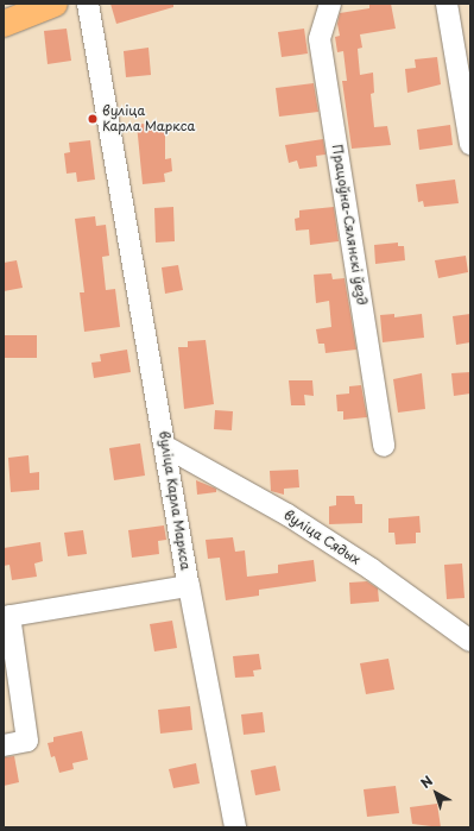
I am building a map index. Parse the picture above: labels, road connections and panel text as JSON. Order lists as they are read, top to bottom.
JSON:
{
  "streets": {
    "street": ["Працоўна-Сялянскі ўезд", "вуліца Карла Маркса", "вуліца Сядых"]
  },
  "crossings": [
    ["вуліца Карла Маркса", "вуліца Сядых"]
  ],
  "places": ["вуліца Карла Маркса"],
  "north": "top left"
}
